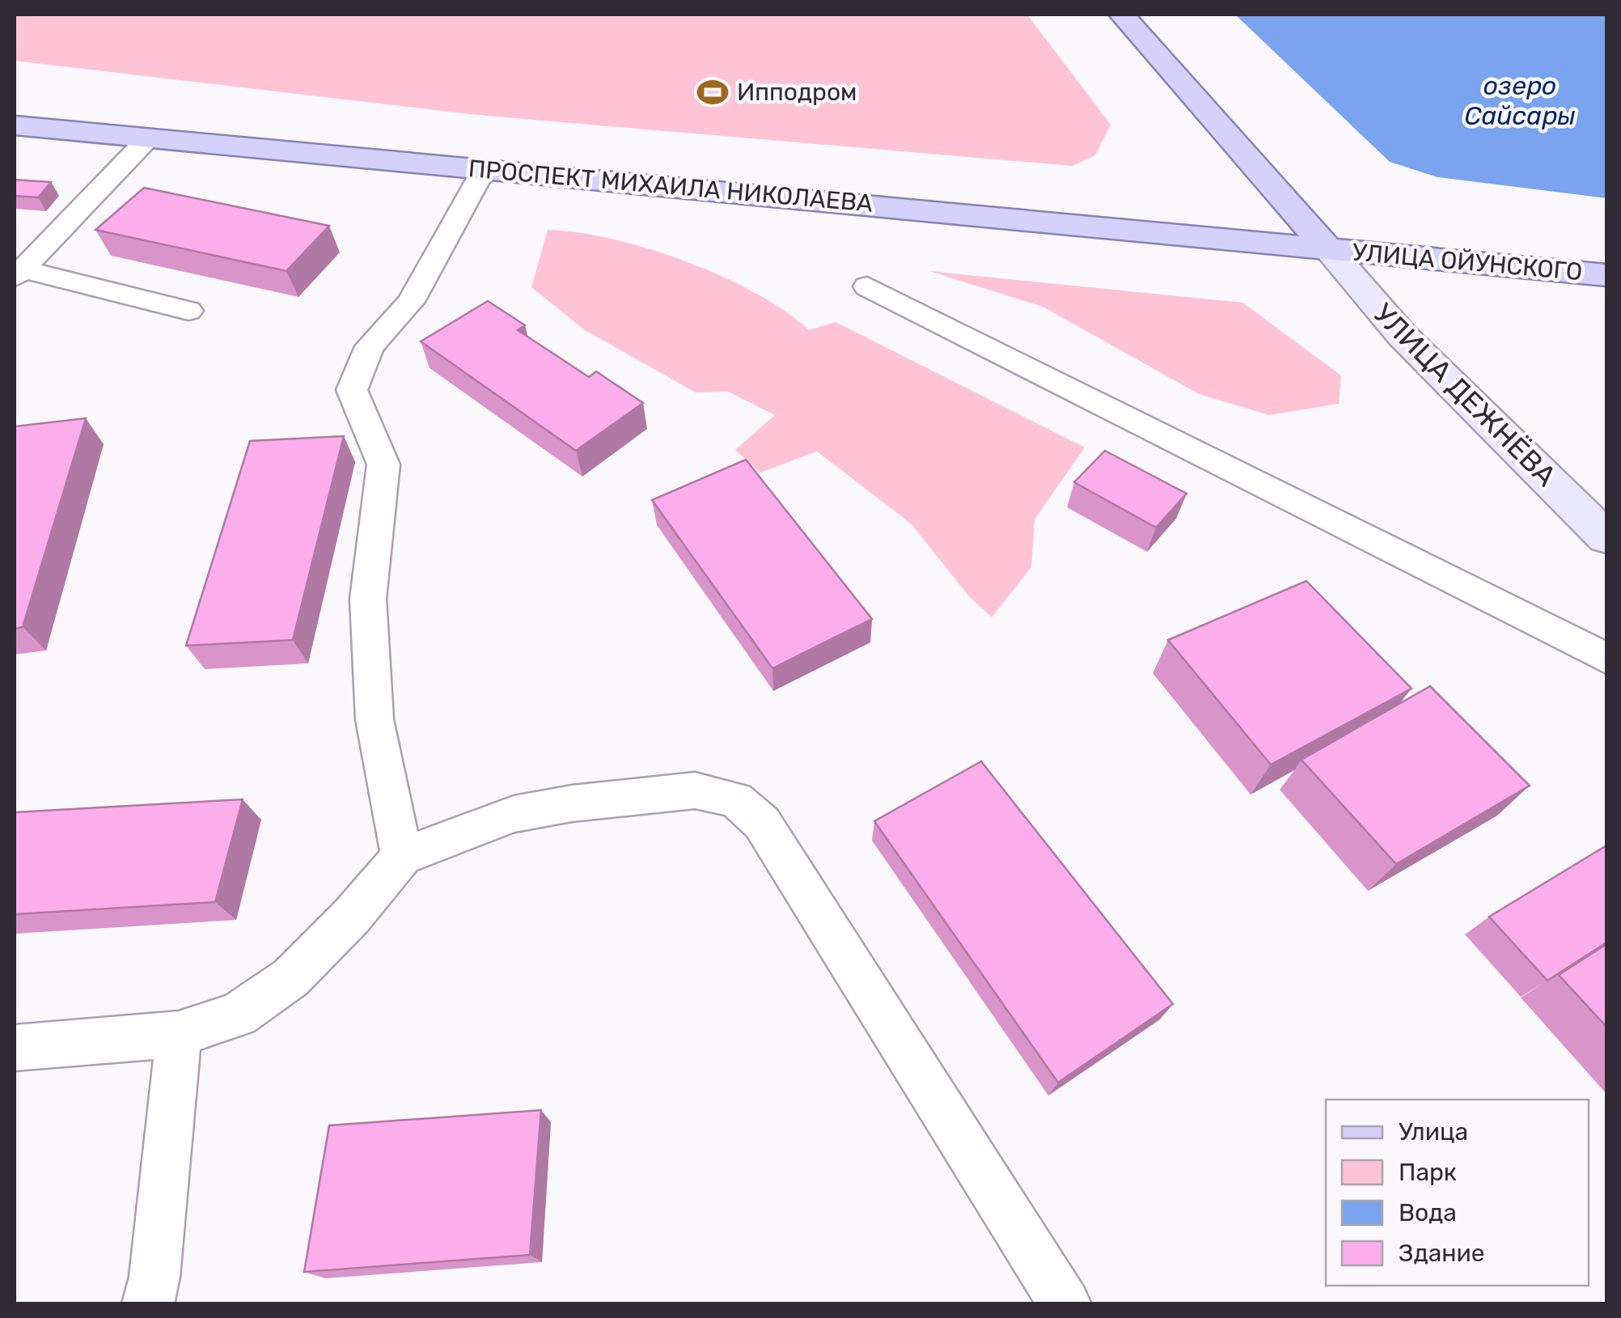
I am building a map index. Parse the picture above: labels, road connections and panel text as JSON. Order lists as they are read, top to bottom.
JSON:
{
  "streets": {
    "main road": ["ПРОСПЕКТ МИХАИЛА НИКОЛАЕВА", "УЛИЦА ОЙУНСКОГО", "УЛИЦА ДЕЖНЁВА"]
  },
  "crossings": [
    ["ПРОСПЕКТ МИХАИЛА НИКОЛАЕВА", "УЛИЦА ОЙУНСКОГО"],
    ["ПРОСПЕКТ МИХАИЛА НИКОЛАЕВА", "УЛИЦА ДЕЖНЁВА"],
    ["УЛИЦА ОЙУНСКОГО", "УЛИЦА ДЕЖНЁВА"]
  ],
  "water": ["озеро Сайсары"],
  "places": {
    "sports": ["Ипподром"]
  },
  "legend": [
    "Улица",
    "Парк",
    "Вода",
    "Здание"
  ]
}
